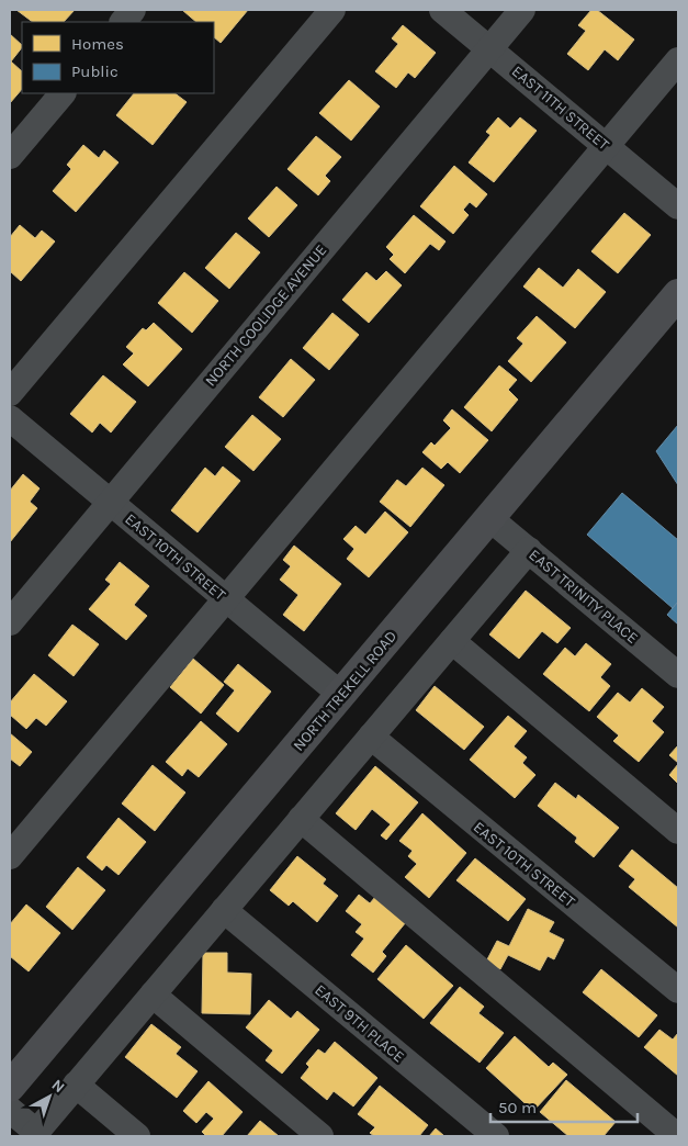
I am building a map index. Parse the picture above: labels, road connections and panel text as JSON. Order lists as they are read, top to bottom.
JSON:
{
  "streets": {
    "main road": ["NORTH TREKELL ROAD"],
    "street": [
      "EAST 11TH STREET",
      "NORTH COOLIDGE AVENUE",
      "EAST 10TH STREET",
      "EAST TRINITY PLACE",
      "EAST 9TH PLACE"
    ]
  },
  "crossings": [
    ["EAST 11TH STREET", "NORTH COOLIDGE AVENUE"],
    ["NORTH COOLIDGE AVENUE", "EAST 10TH STREET"],
    ["EAST 10TH STREET", "NORTH TREKELL ROAD"],
    ["EAST TRINITY PLACE", "NORTH TREKELL ROAD"]
  ],
  "legend": ["Homes", "Public"],
  "scale_bar": "50 m",
  "north": "top right"
}
